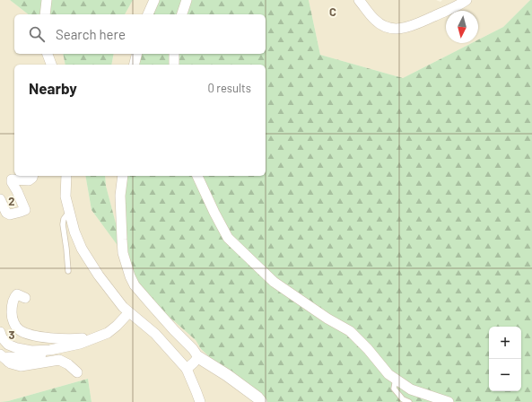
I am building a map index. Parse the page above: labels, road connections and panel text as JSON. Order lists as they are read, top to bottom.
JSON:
{
  "north": "bottom",
  "page": {
    "search": "Search here",
    "heading": ["Nearby", "0 results"],
    "map_buttons": ["+", "−"]
  },
  "grid": {
    "columns": ["C"],
    "rows": ["2", "3"]
  }
}
